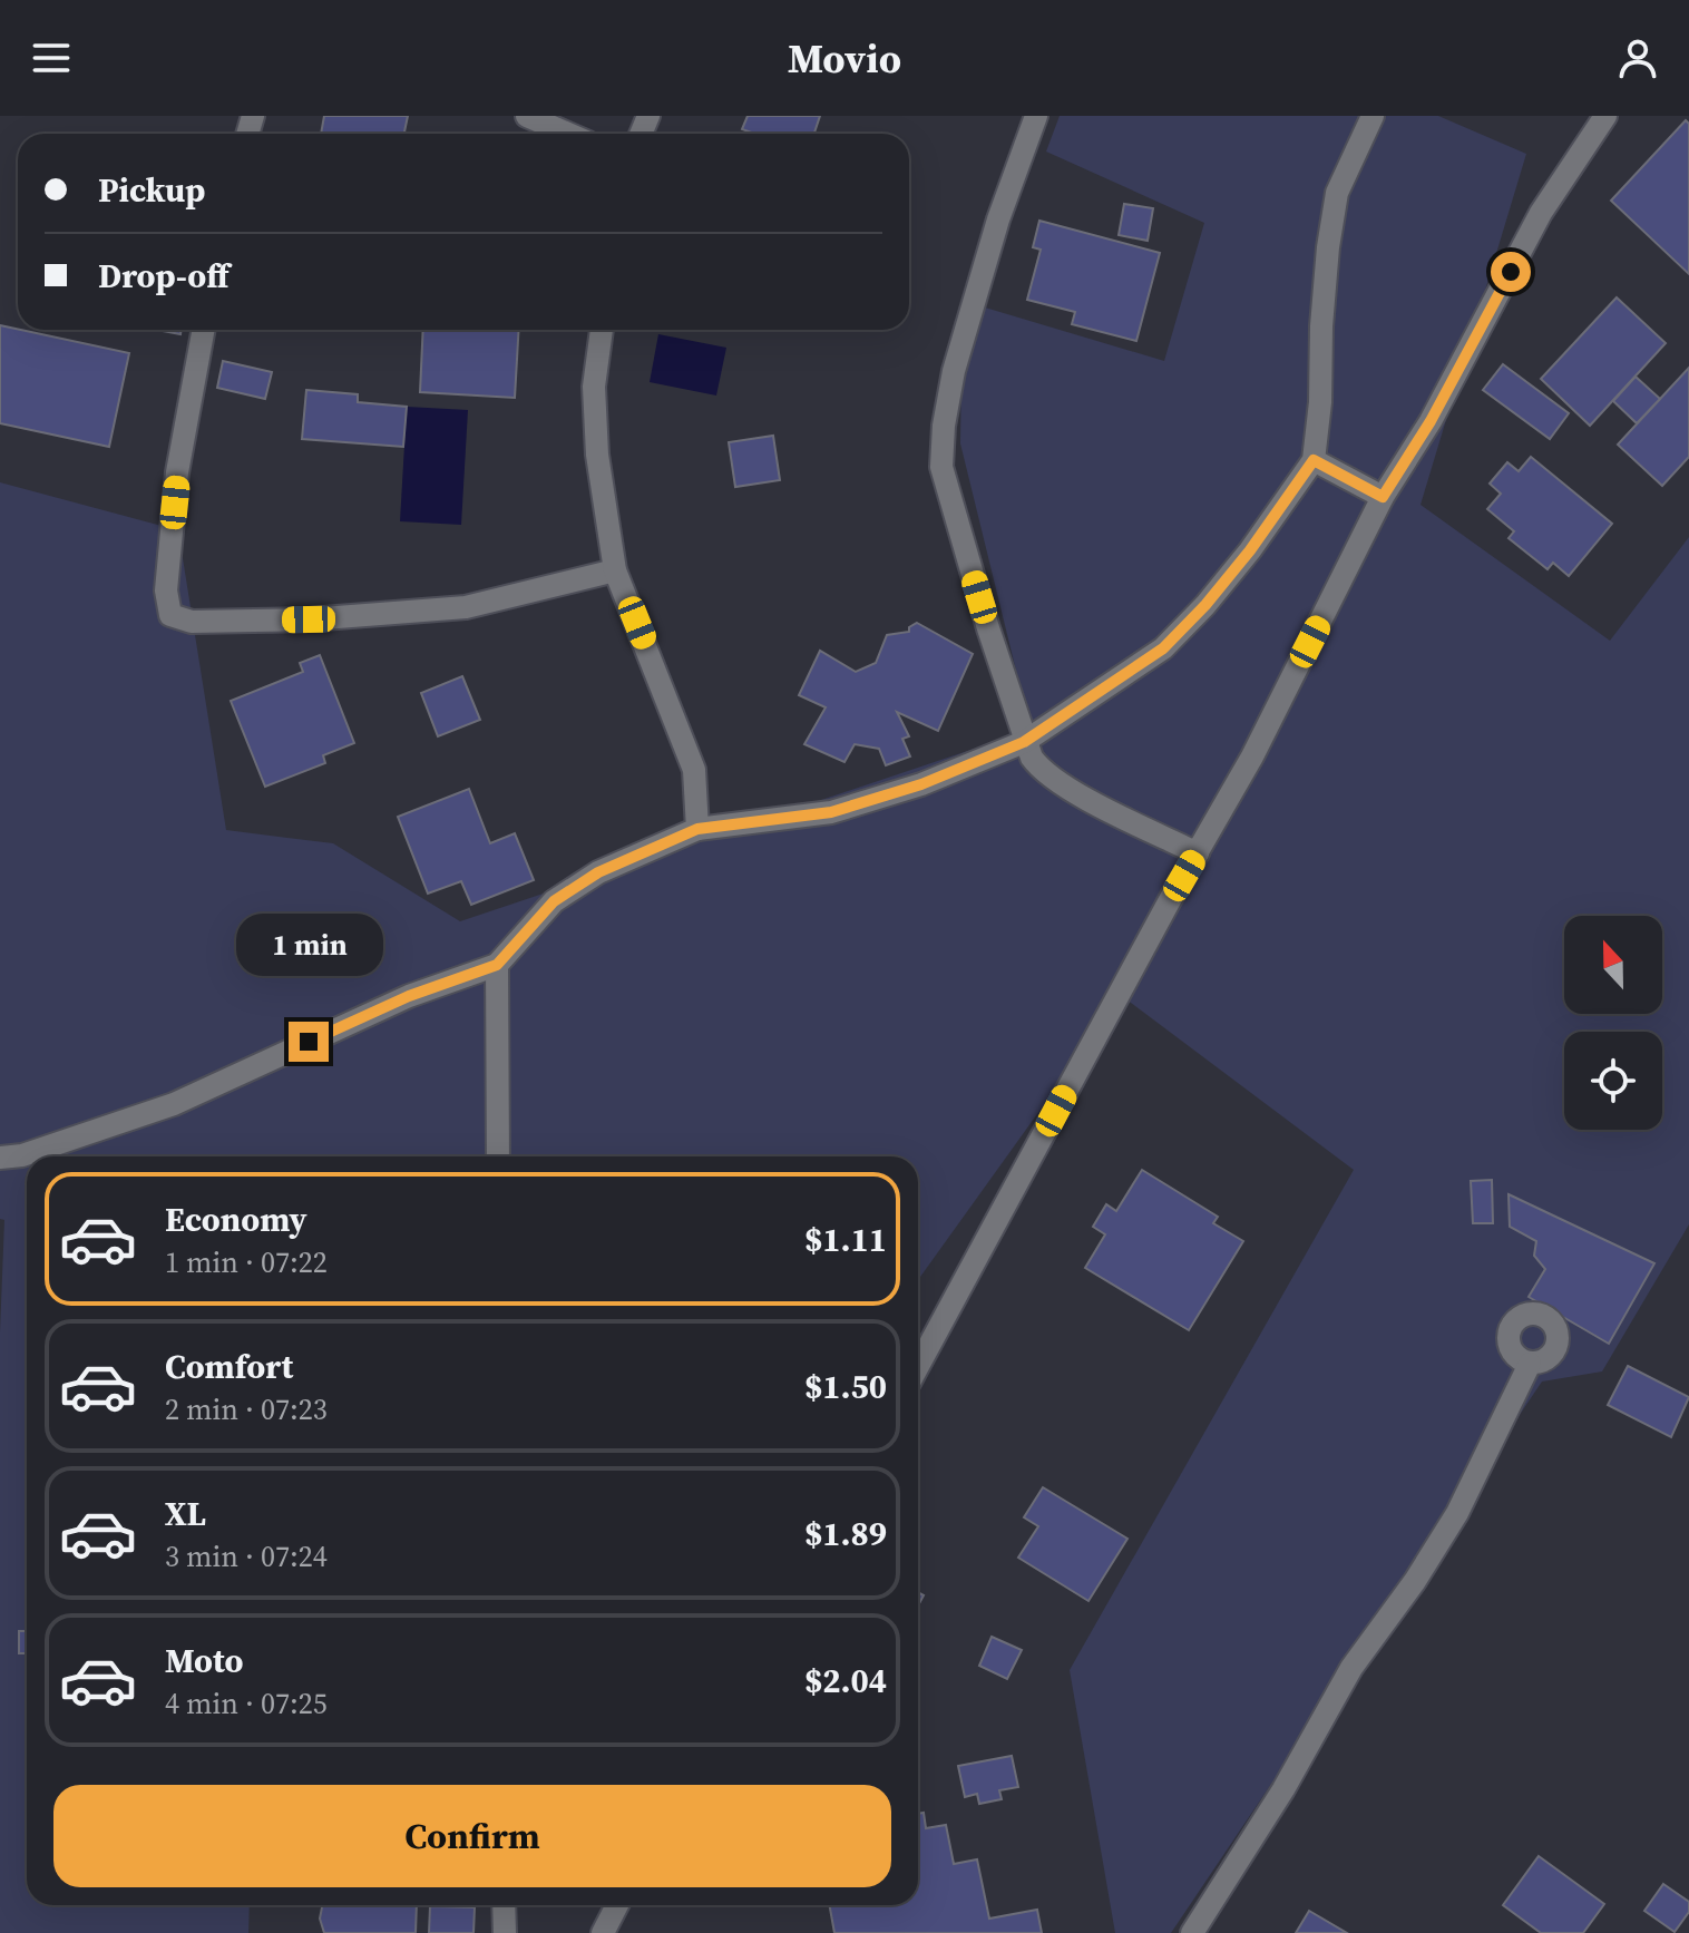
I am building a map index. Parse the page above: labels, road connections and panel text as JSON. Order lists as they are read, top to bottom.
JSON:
{
  "north": "top",
  "page": {
    "header": "Movio",
    "banner": ["Pickup", "Drop-off"],
    "bubble": "1 min",
    "list": [
      {
        "name": "Economy",
        "note": "1 min · 07:22",
        "value": "$1.11"
      },
      {
        "name": "Comfort",
        "note": "2 min · 07:23",
        "value": "$1.50"
      },
      {
        "name": "XL",
        "note": "3 min · 07:24",
        "value": "$1.89"
      },
      {
        "name": "Moto",
        "note": "4 min · 07:25",
        "value": "$2.04"
      }
    ],
    "buttons": "Confirm"
  }
}
